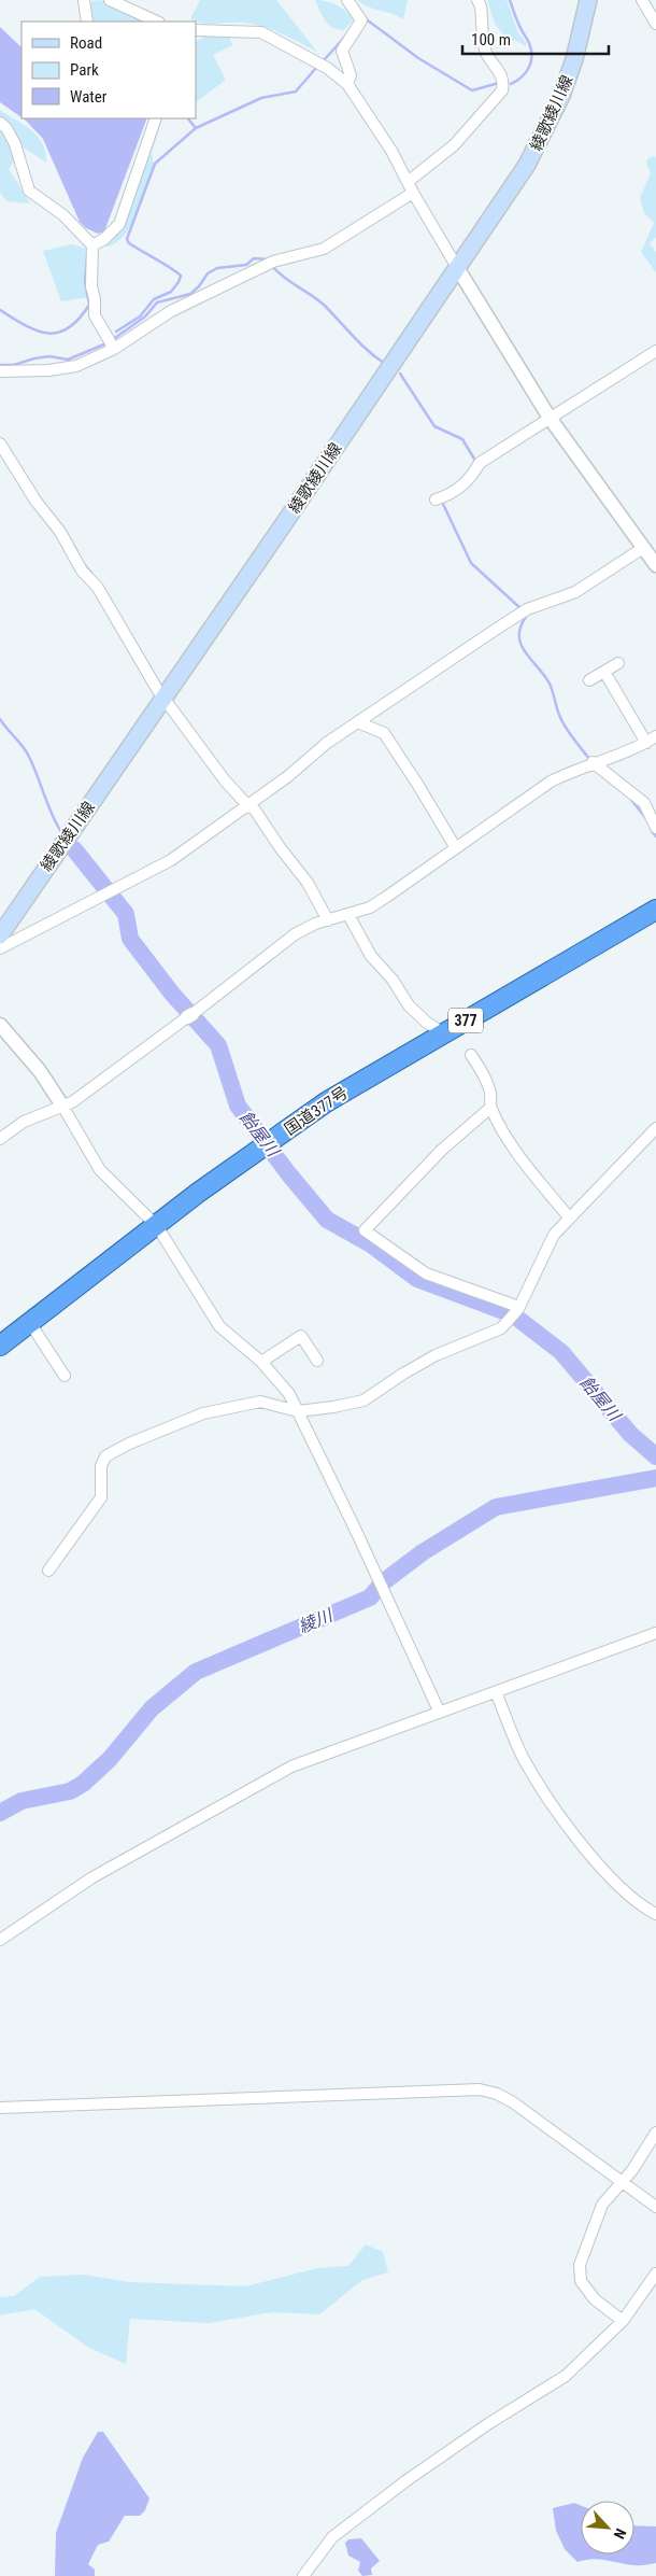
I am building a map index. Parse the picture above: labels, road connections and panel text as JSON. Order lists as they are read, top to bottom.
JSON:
{
  "streets": {
    "highway": ["377", "国道377号"],
    "main road": ["綾歌綾川線"]
  },
  "water": ["飴屋川", "綾川"],
  "legend": ["Road", "Park", "Water"],
  "scale_bar": "100 m",
  "north": "bottom right"
}
